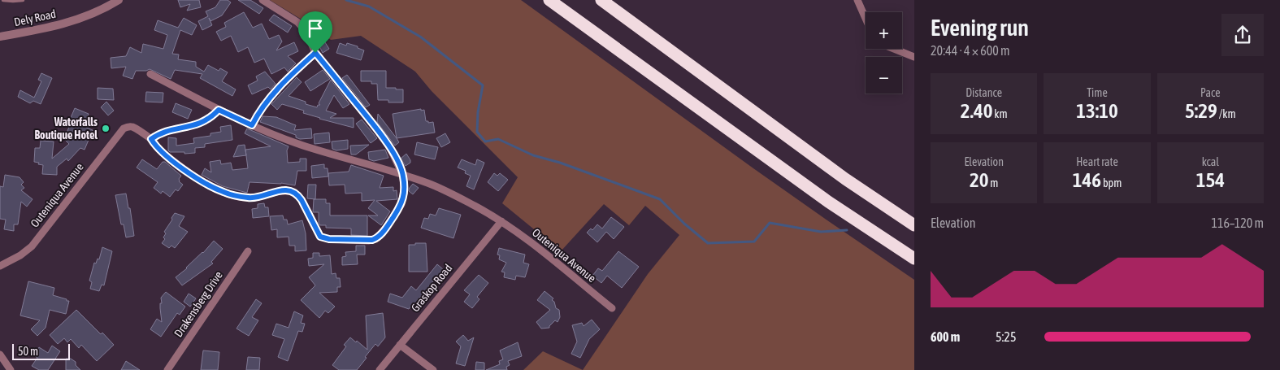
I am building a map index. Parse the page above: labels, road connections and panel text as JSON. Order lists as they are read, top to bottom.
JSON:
{
  "streets": {
    "street": [
      "Dely Road",
      "Outeniqua Avenue",
      "Graskop Road",
      "Drakensberg Drive"
    ]
  },
  "crossings": [
    ["Outeniqua Avenue", "Graskop Road"]
  ],
  "places": ["Waterfalls Boutique Hotel"],
  "scale_bar": "50 m",
  "page": {
    "heading": ["Evening run", "20:44 · 4 × 600 m"],
    "map_buttons": ["+", "−"],
    "stats": [
      ["Distance", "2.40 km"],
      ["Time", "13:10"],
      ["Pace", "5:29 /km"],
      ["Elevation", "20 m"],
      ["Heart rate", "146 bpm"],
      ["kcal", "154"]
    ],
    "chart": ["Elevation", "116–120 m"],
    "list": [
      {
        "name": "600 m",
        "note": "5:25"
      }
    ],
    "scale": "50 m"
  }
}
